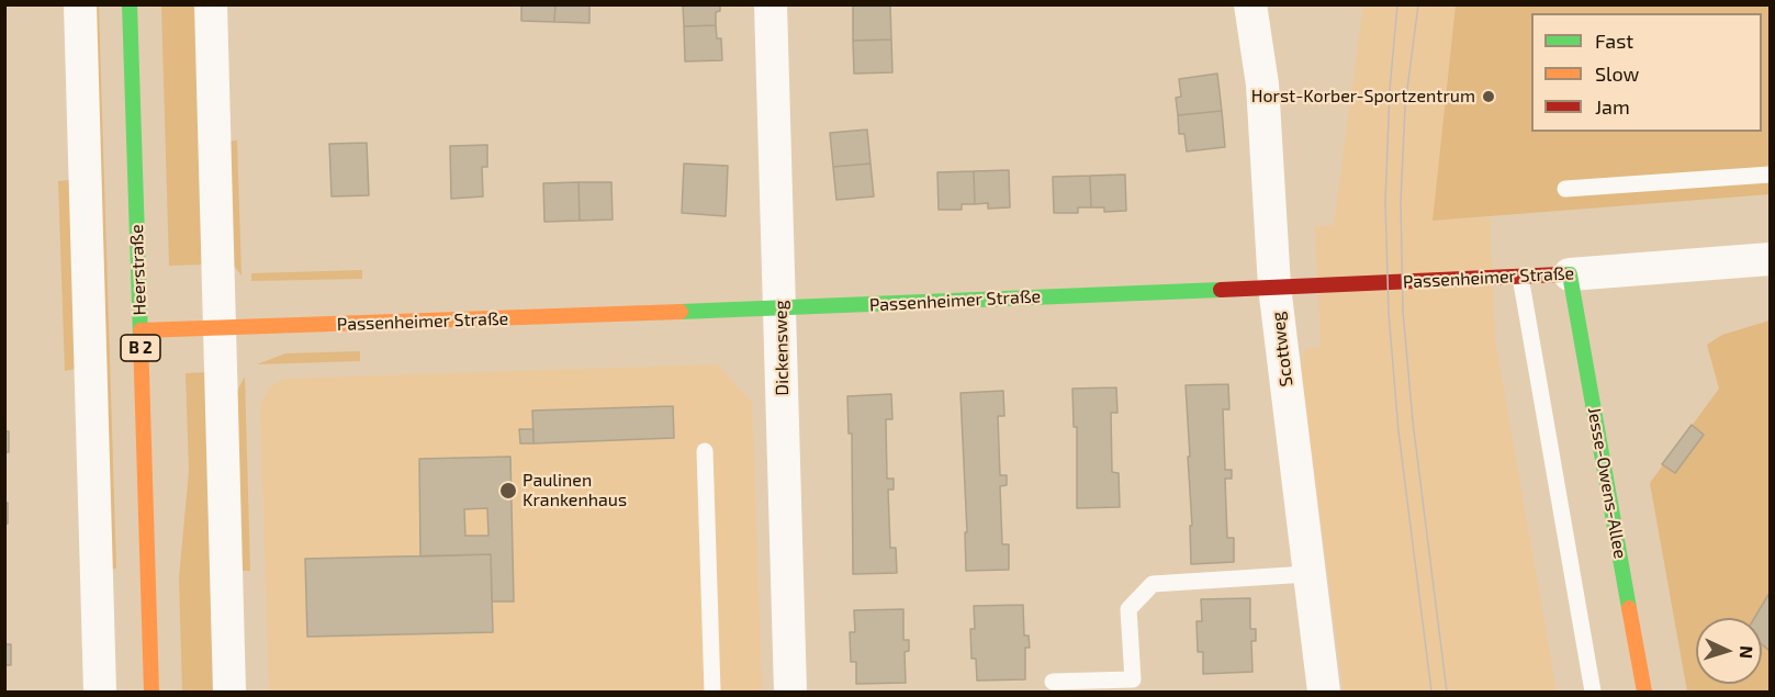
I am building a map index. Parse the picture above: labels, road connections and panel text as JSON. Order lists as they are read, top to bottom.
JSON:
{
  "streets": {
    "street": [
      "Heerstraße",
      "Passenheimer Straße",
      "B 2",
      "Dickensweg",
      "Scottweg",
      "Jesse-Owens-Allee"
    ]
  },
  "crossings": [
    ["Heerstraße", "Passenheimer Straße"],
    ["Passenheimer Straße", "Dickensweg"],
    ["Passenheimer Straße", "Scottweg"],
    ["Passenheimer Straße", "Jesse-Owens-Allee"]
  ],
  "places": ["Horst-Korber-Sportzentrum", "Paulinen Krankenhaus"],
  "legend": ["Fast", "Slow", "Jam"],
  "north": "right"
}
